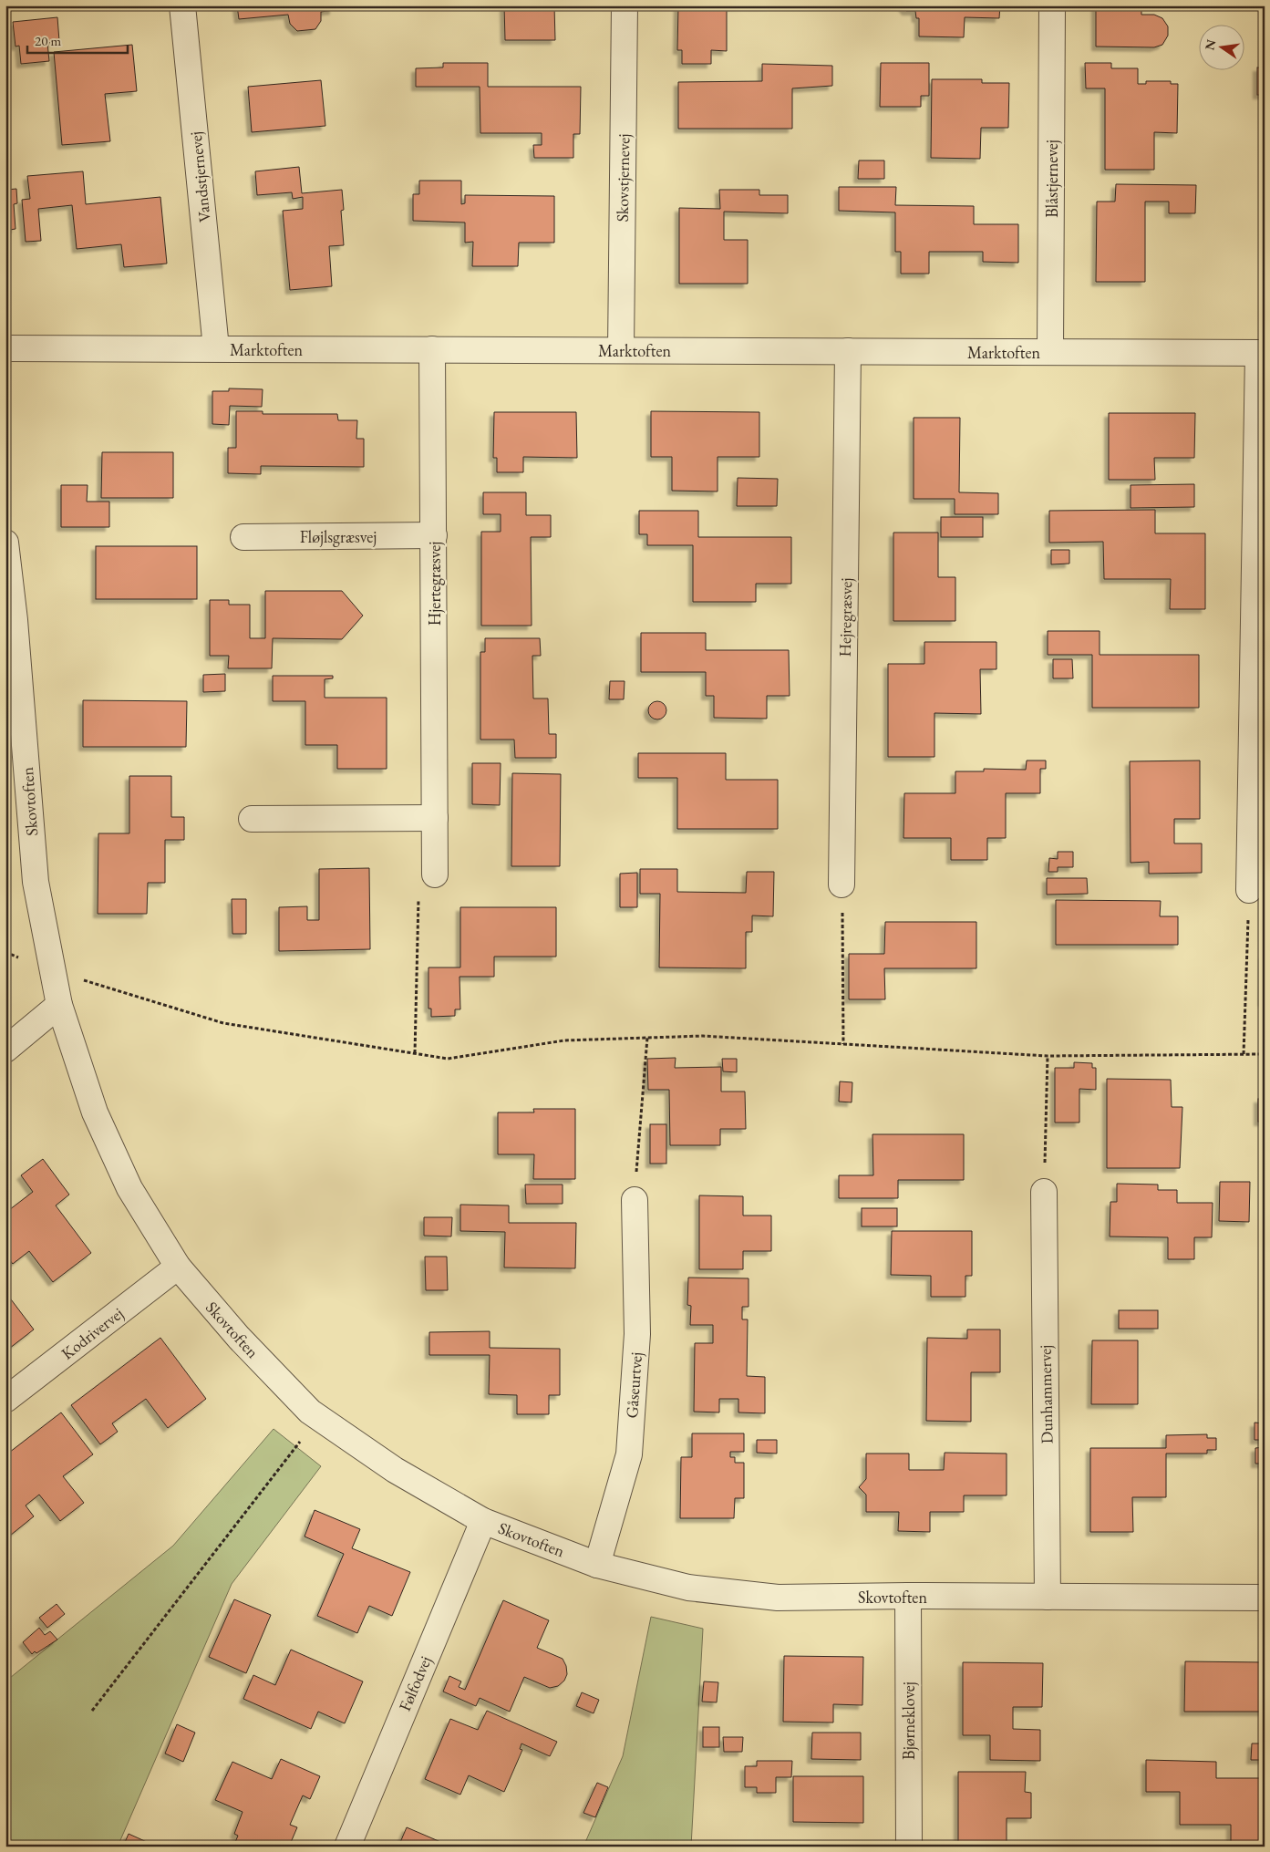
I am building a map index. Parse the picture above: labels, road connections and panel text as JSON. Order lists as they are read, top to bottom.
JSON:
{
  "streets": {
    "street": [
      "Vandstjernevej",
      "Skovstjernevej",
      "Blåstjernevej",
      "Marktoften",
      "Fløjlsgræsvej",
      "Hjertegræsvej",
      "Hejregræsvej",
      "Skovtoften",
      "Kodrivervej",
      "Gåseurtvej",
      "Dunhammervej",
      "Følfodvej",
      "Bjørneklovej"
    ]
  },
  "crossings": [
    ["Vandstjernevej", "Marktoften"],
    ["Skovstjernevej", "Marktoften"],
    ["Blåstjernevej", "Marktoften"],
    ["Marktoften", "Hjertegræsvej"],
    ["Marktoften", "Hejregræsvej"],
    ["Fløjlsgræsvej", "Hjertegræsvej"],
    ["Skovtoften", "Kodrivervej"],
    ["Skovtoften", "Gåseurtvej"],
    ["Skovtoften", "Dunhammervej"],
    ["Skovtoften", "Følfodvej"],
    ["Skovtoften", "Bjørneklovej"]
  ],
  "scale_bar": "20 m",
  "north": "left"
}
